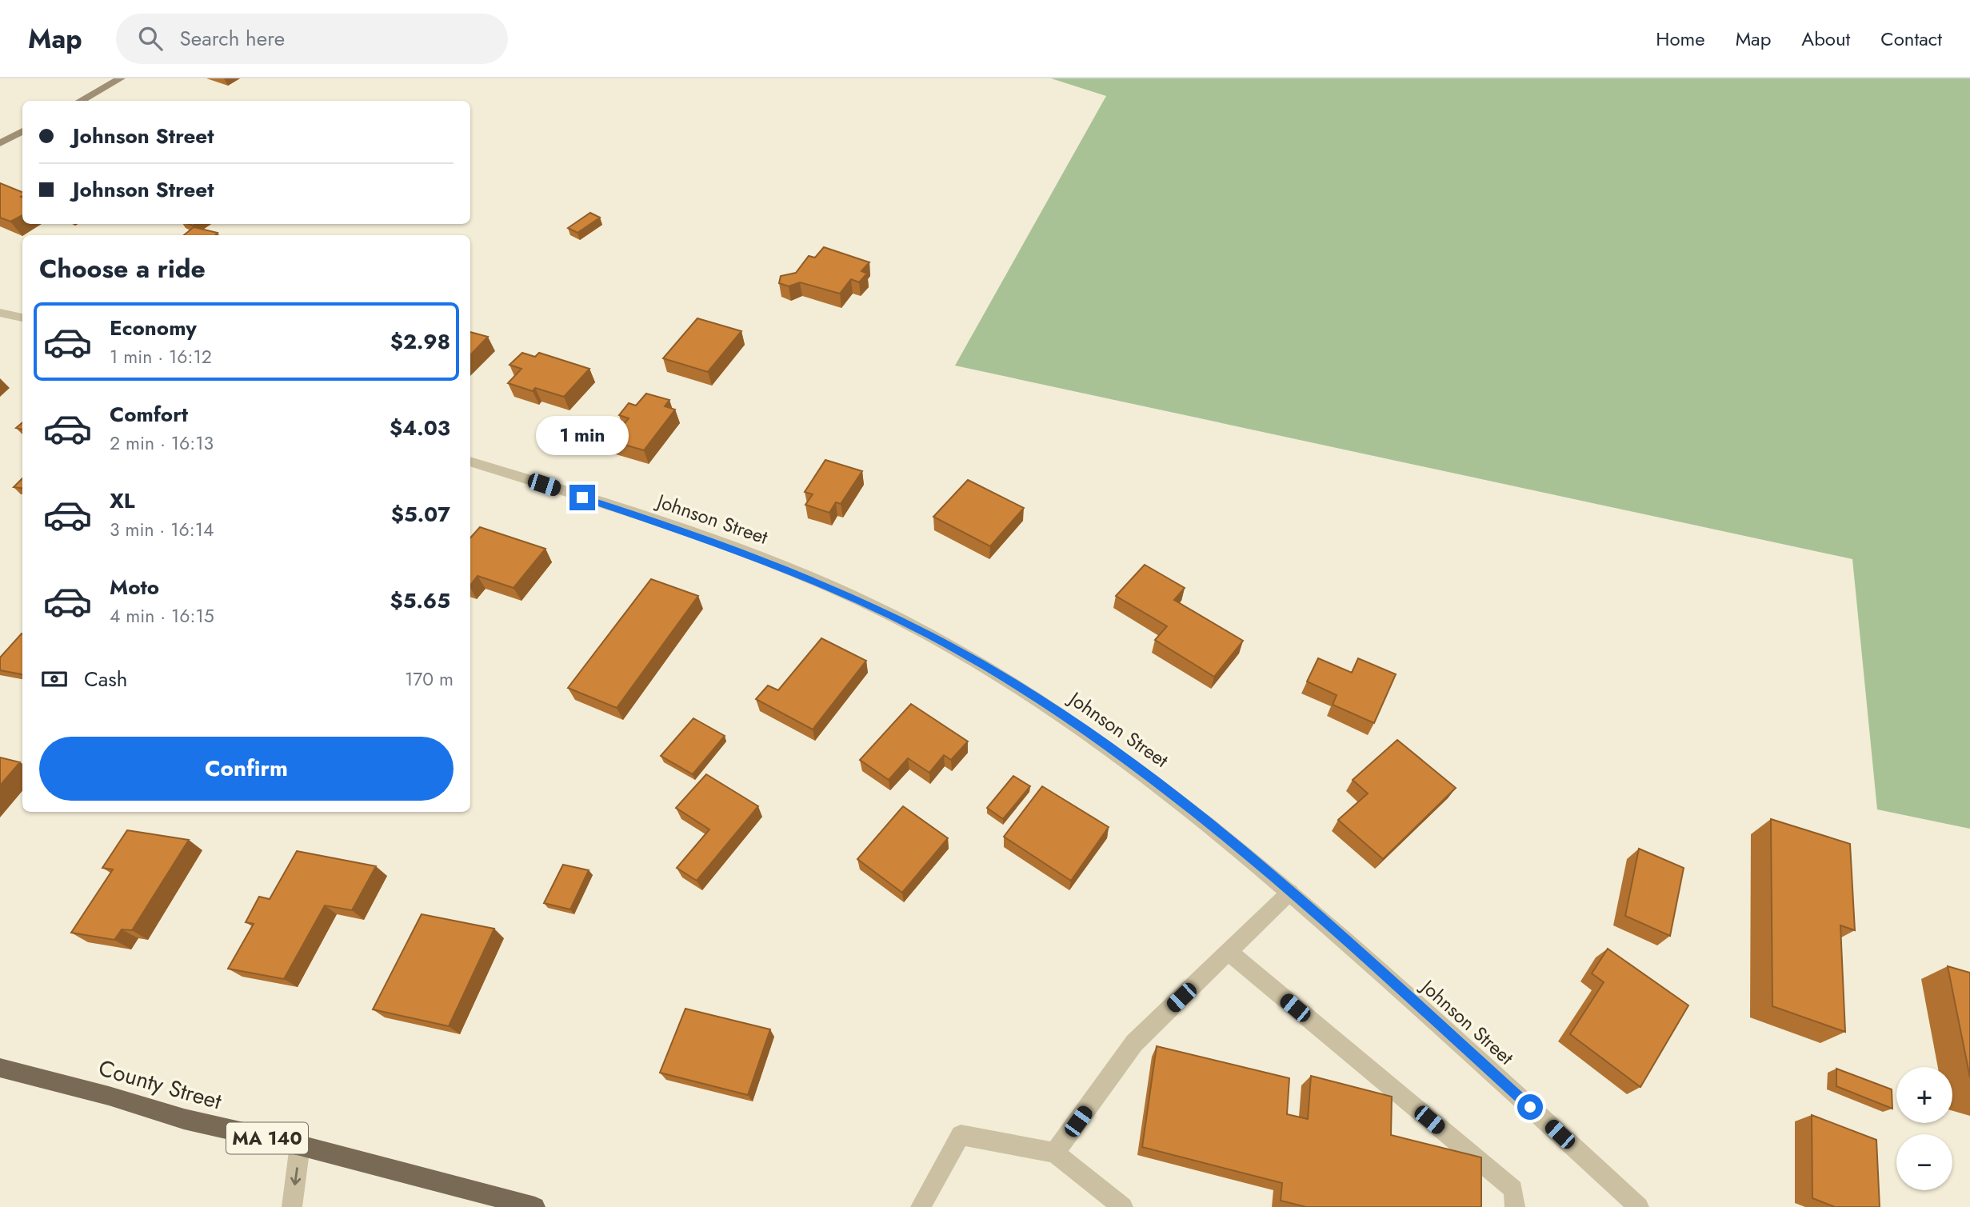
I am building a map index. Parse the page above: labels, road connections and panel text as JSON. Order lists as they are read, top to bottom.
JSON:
{
  "streets": {
    "main road": ["County Street", "MA 140"],
    "street": ["Johnson Street"]
  },
  "page": {
    "header": "Map",
    "search": "Search here",
    "nav": [
      "Home",
      "Map",
      "About",
      "Contact"
    ],
    "banner": ["Johnson Street", "Johnson Street"],
    "heading": "Choose a ride",
    "list": [
      {
        "name": "Economy",
        "note": "1 min · 16:12",
        "value": "$2.98"
      },
      {
        "name": "Comfort",
        "note": "2 min · 16:13",
        "value": "$4.03"
      },
      {
        "name": "XL",
        "note": "3 min · 16:14",
        "value": "$5.07"
      },
      {
        "name": "Moto",
        "note": "4 min · 16:15",
        "value": "$5.65"
      }
    ],
    "bubble": "1 min",
    "pay": ["Cash", "170 m"],
    "buttons": "Confirm",
    "map_buttons": ["+", "−"]
  }
}
